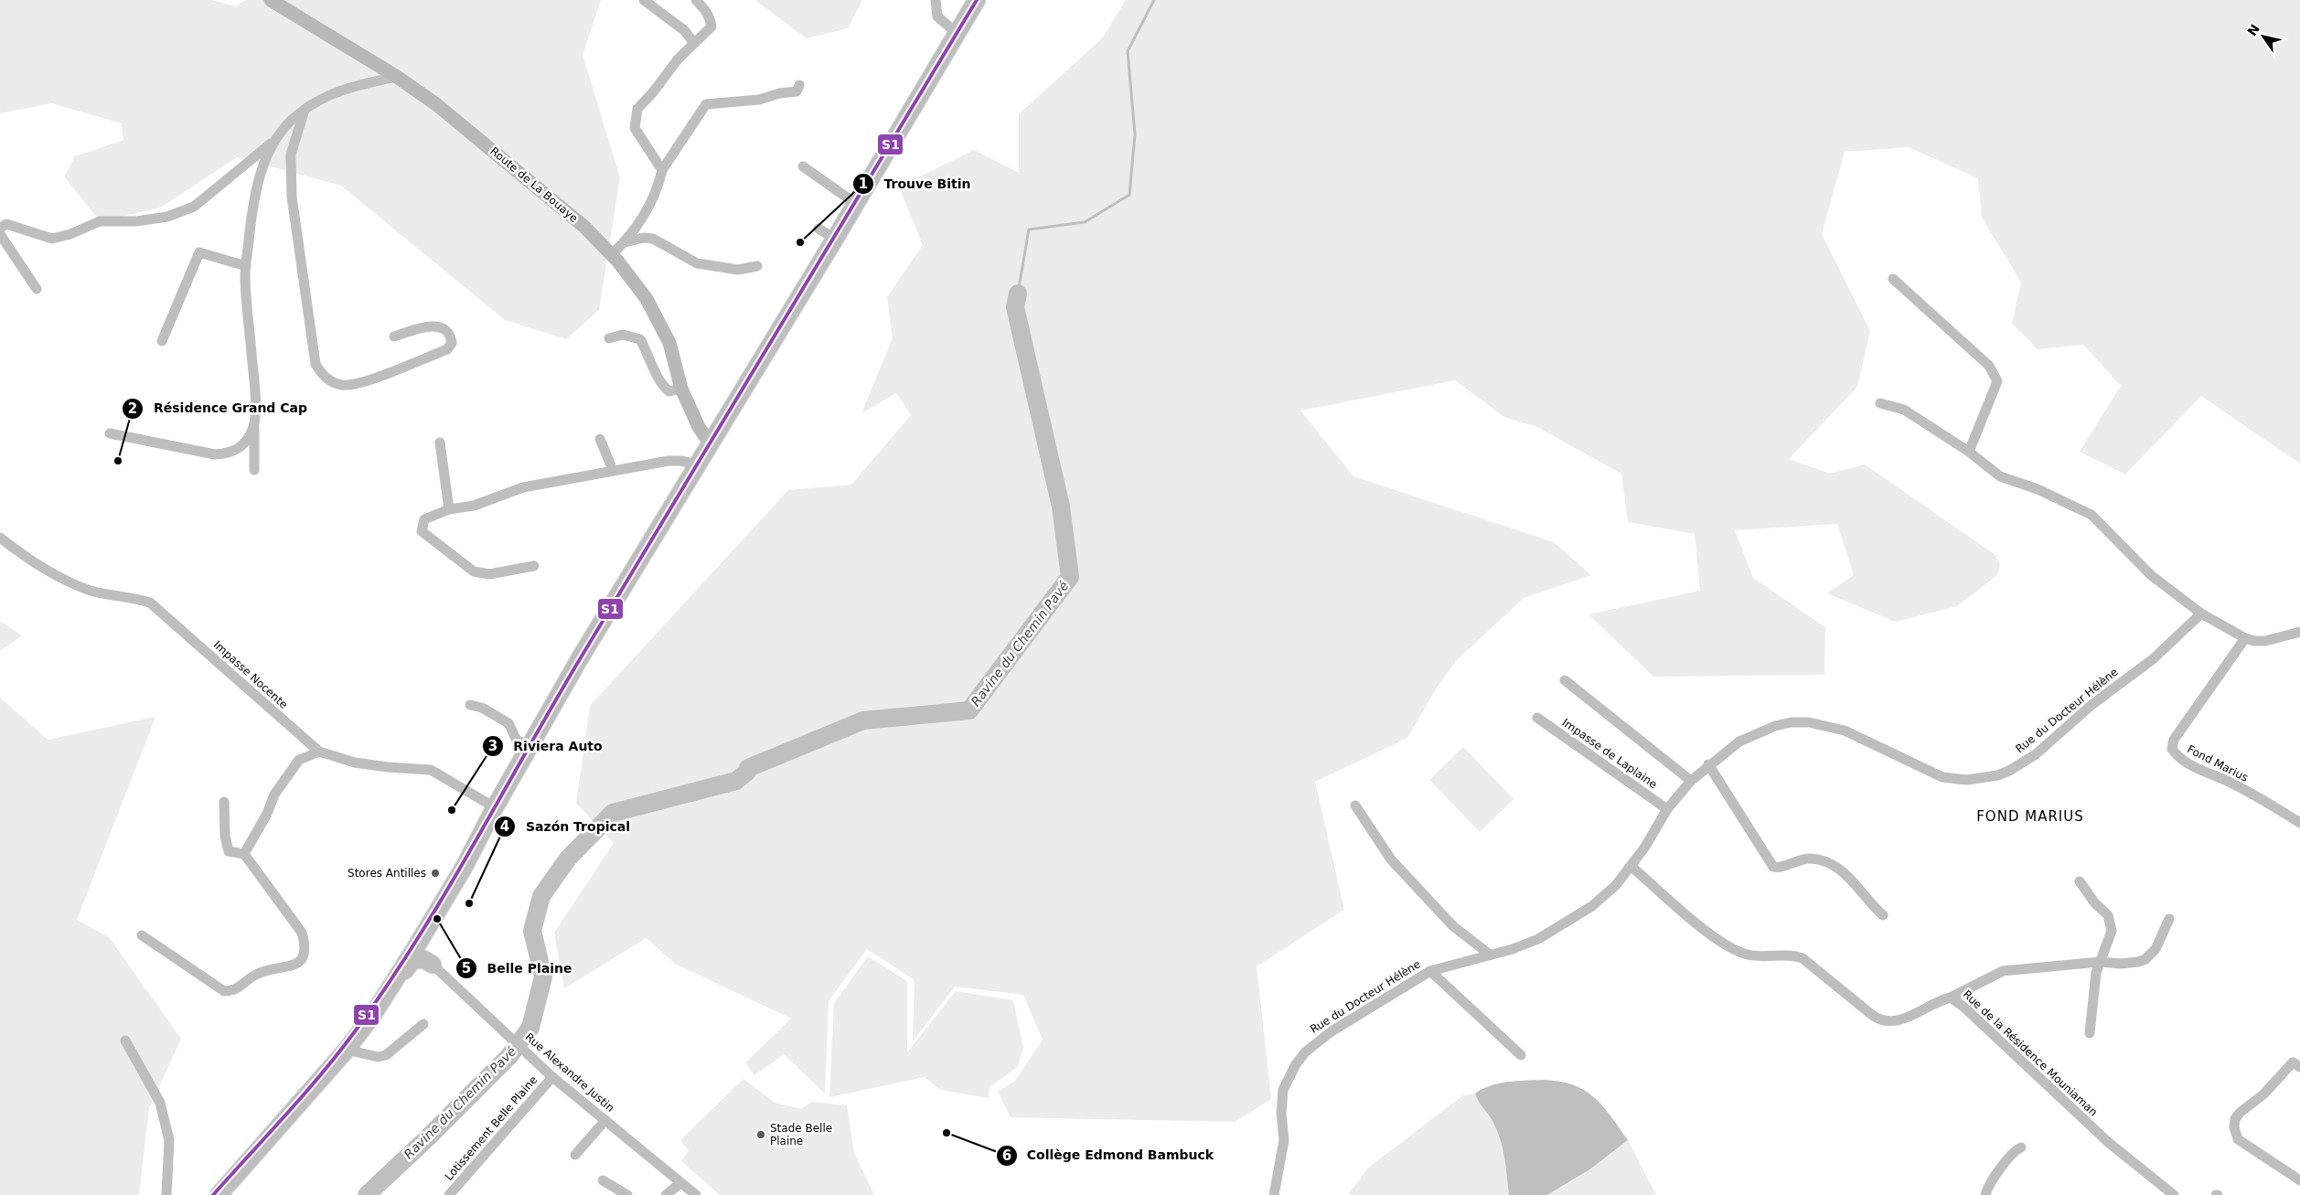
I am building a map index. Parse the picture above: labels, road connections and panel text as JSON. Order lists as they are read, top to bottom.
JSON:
{
  "streets": {
    "main road": ["Route de La Bouaye"],
    "street": [
      "Impasse Nocente",
      "Rue du Docteur Hélène",
      "Impasse de Laplaine",
      "Fond Marius",
      "Rue de la Résidence Mouniaman",
      "Rue Alexandre Justin",
      "Lotissement Belle Plaine"
    ]
  },
  "crossings": [
    ["Rue du Docteur Hélène", "Impasse de Laplaine"],
    ["Rue du Docteur Hélène", "Rue de la Résidence Mouniaman"],
    ["Rue Alexandre Justin", "Lotissement Belle Plaine"]
  ],
  "districts": ["FOND MARIUS"],
  "water": ["Ravine du Chemin Pavé"],
  "places": [
    "Trouve Bitin",
    "Résidence Grand Cap",
    "Riviera Auto",
    "Stores Antilles",
    "Sazón Tropical",
    "Belle Plaine",
    "Collège Edmond Bambuck",
    "Stade Belle Plaine"
  ],
  "lines": ["transit line S1"],
  "north": "top left"
}
